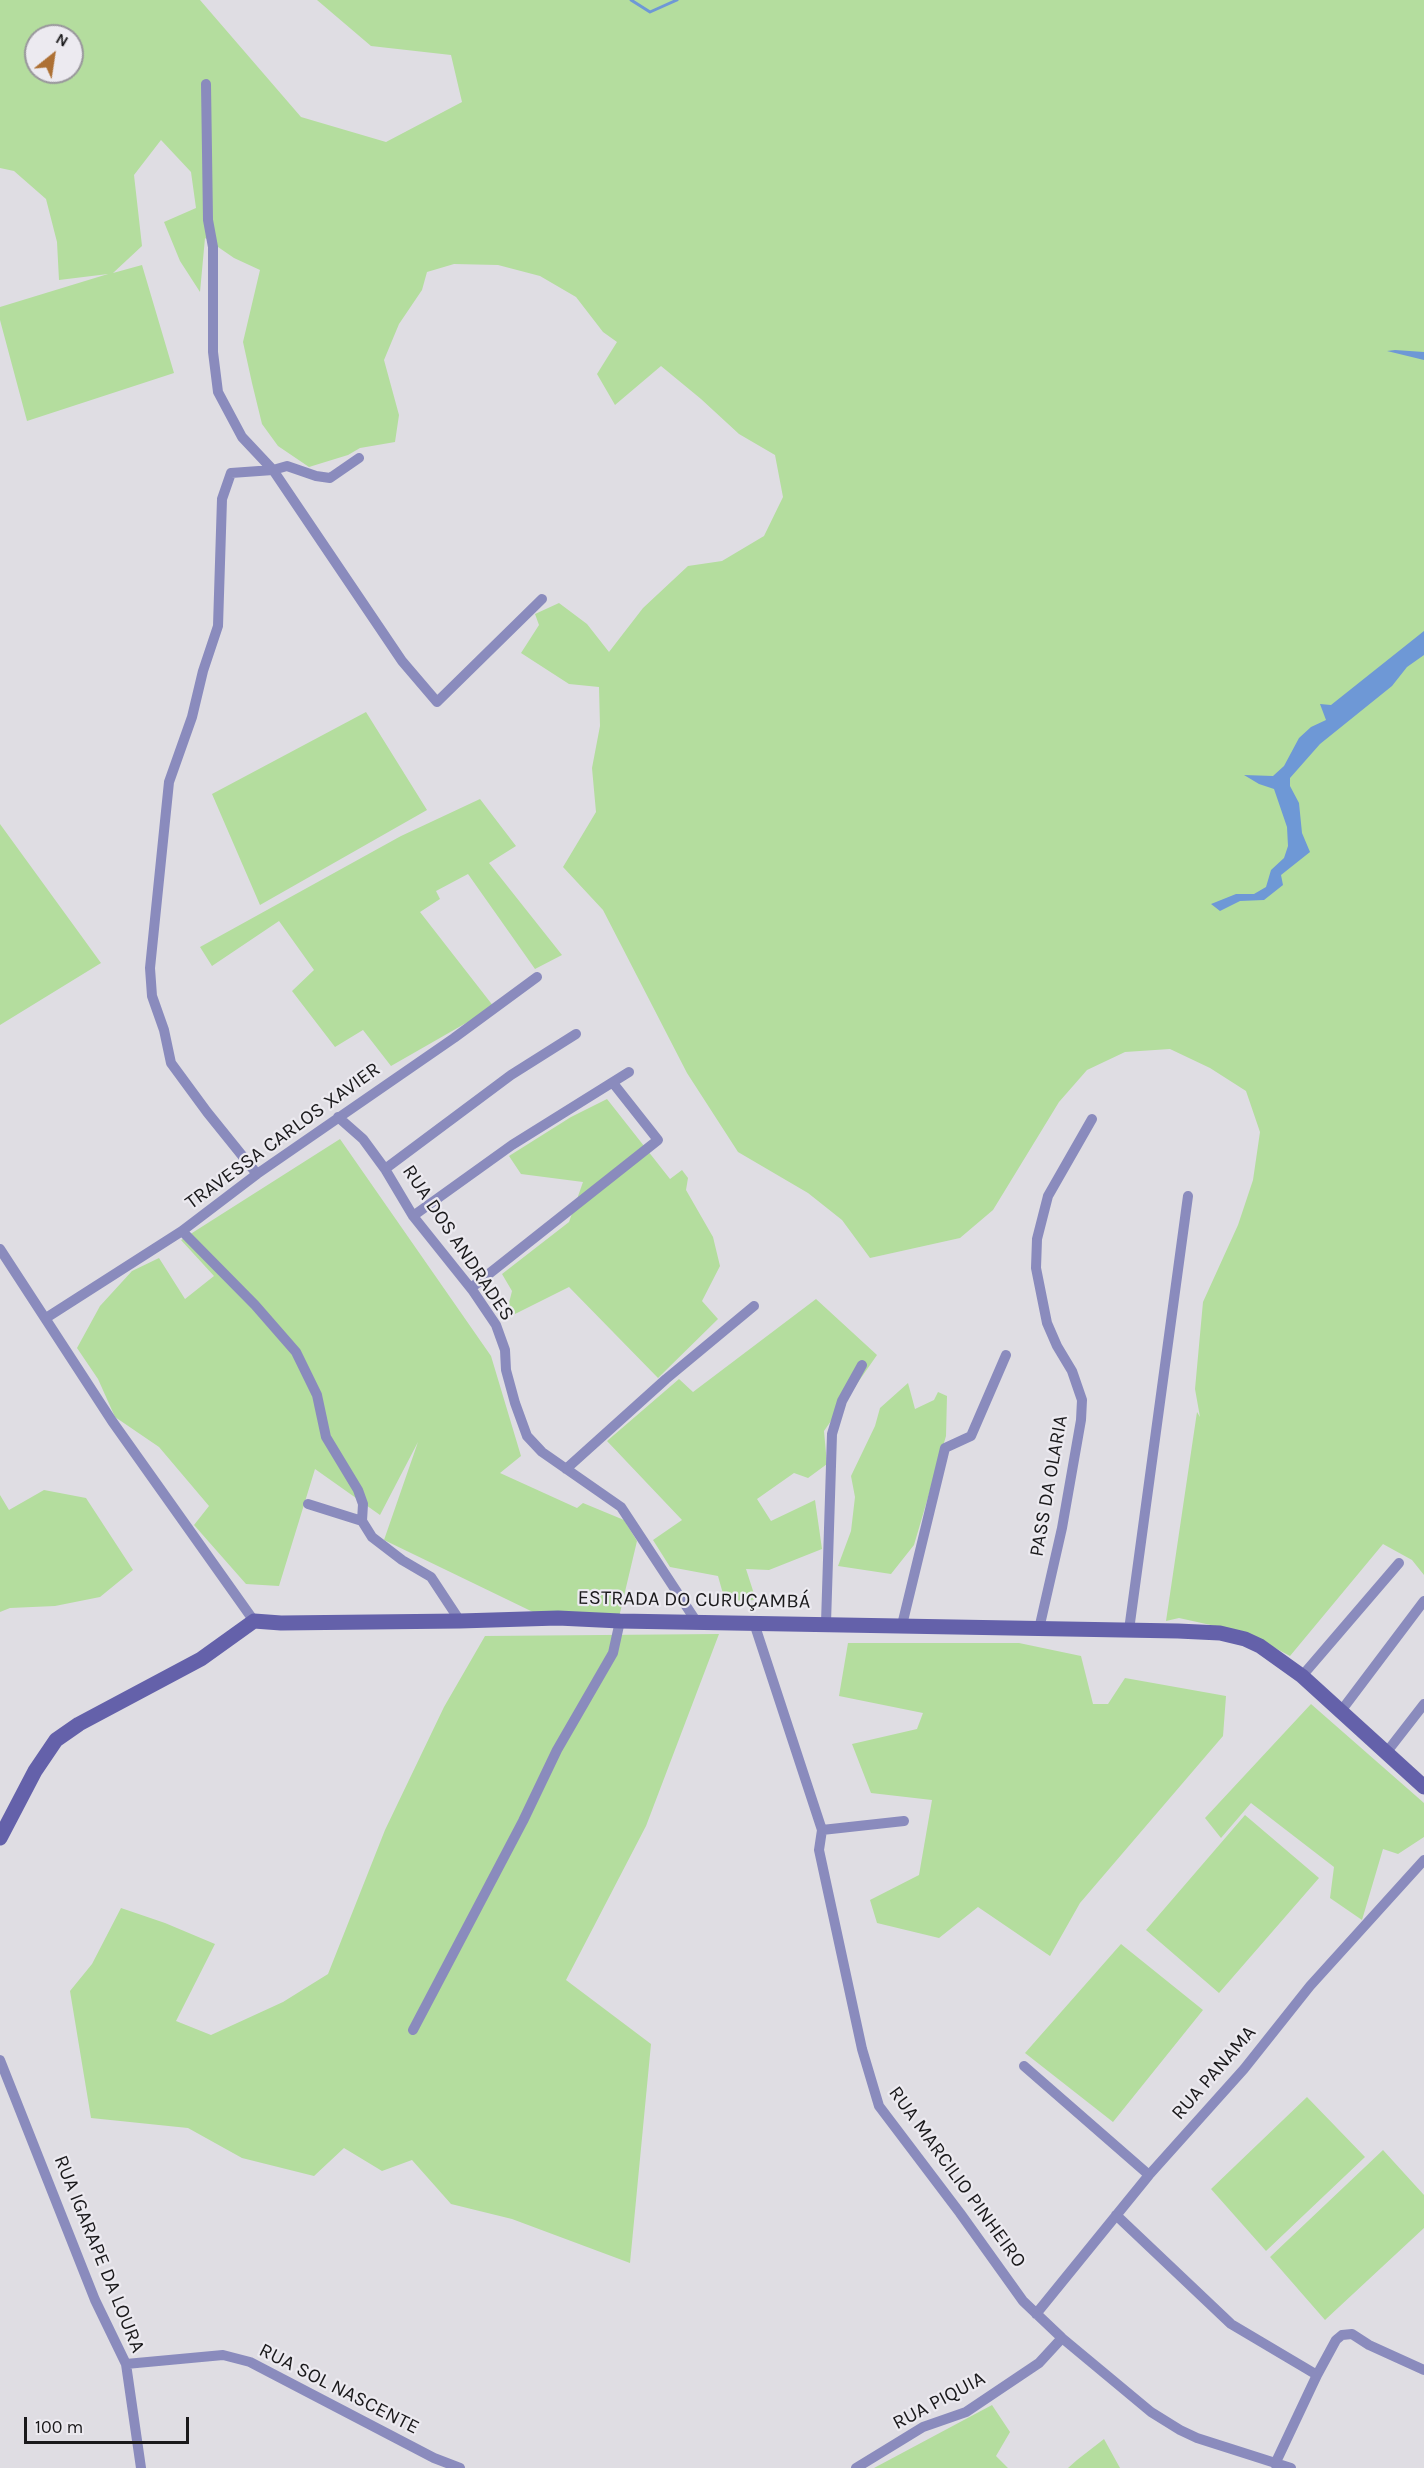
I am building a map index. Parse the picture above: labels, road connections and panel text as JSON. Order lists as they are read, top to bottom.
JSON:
{
  "streets": {
    "street": [
      "TRAVESSA CARLOS XAVIER",
      "RUA DOS ANDRADES",
      "PASS DA OLARIA",
      "ESTRADA DO CURUÇAMBÁ",
      "RUA PANAMA",
      "RUA MARCILIO PINHEIRO",
      "RUA IGARAPE DA LOURA",
      "RUA SOL NASCENTE",
      "RUA PIQUIA"
    ]
  },
  "crossings": [
    ["TRAVESSA CARLOS XAVIER", "RUA DOS ANDRADES"],
    ["RUA DOS ANDRADES", "ESTRADA DO CURUÇAMBÁ"],
    ["PASS DA OLARIA", "ESTRADA DO CURUÇAMBÁ"],
    ["ESTRADA DO CURUÇAMBÁ", "RUA MARCILIO PINHEIRO"],
    ["RUA PANAMA", "RUA MARCILIO PINHEIRO"],
    ["RUA MARCILIO PINHEIRO", "RUA PIQUIA"],
    ["RUA IGARAPE DA LOURA", "RUA SOL NASCENTE"]
  ],
  "scale_bar": "100 m",
  "north": "top right"
}
